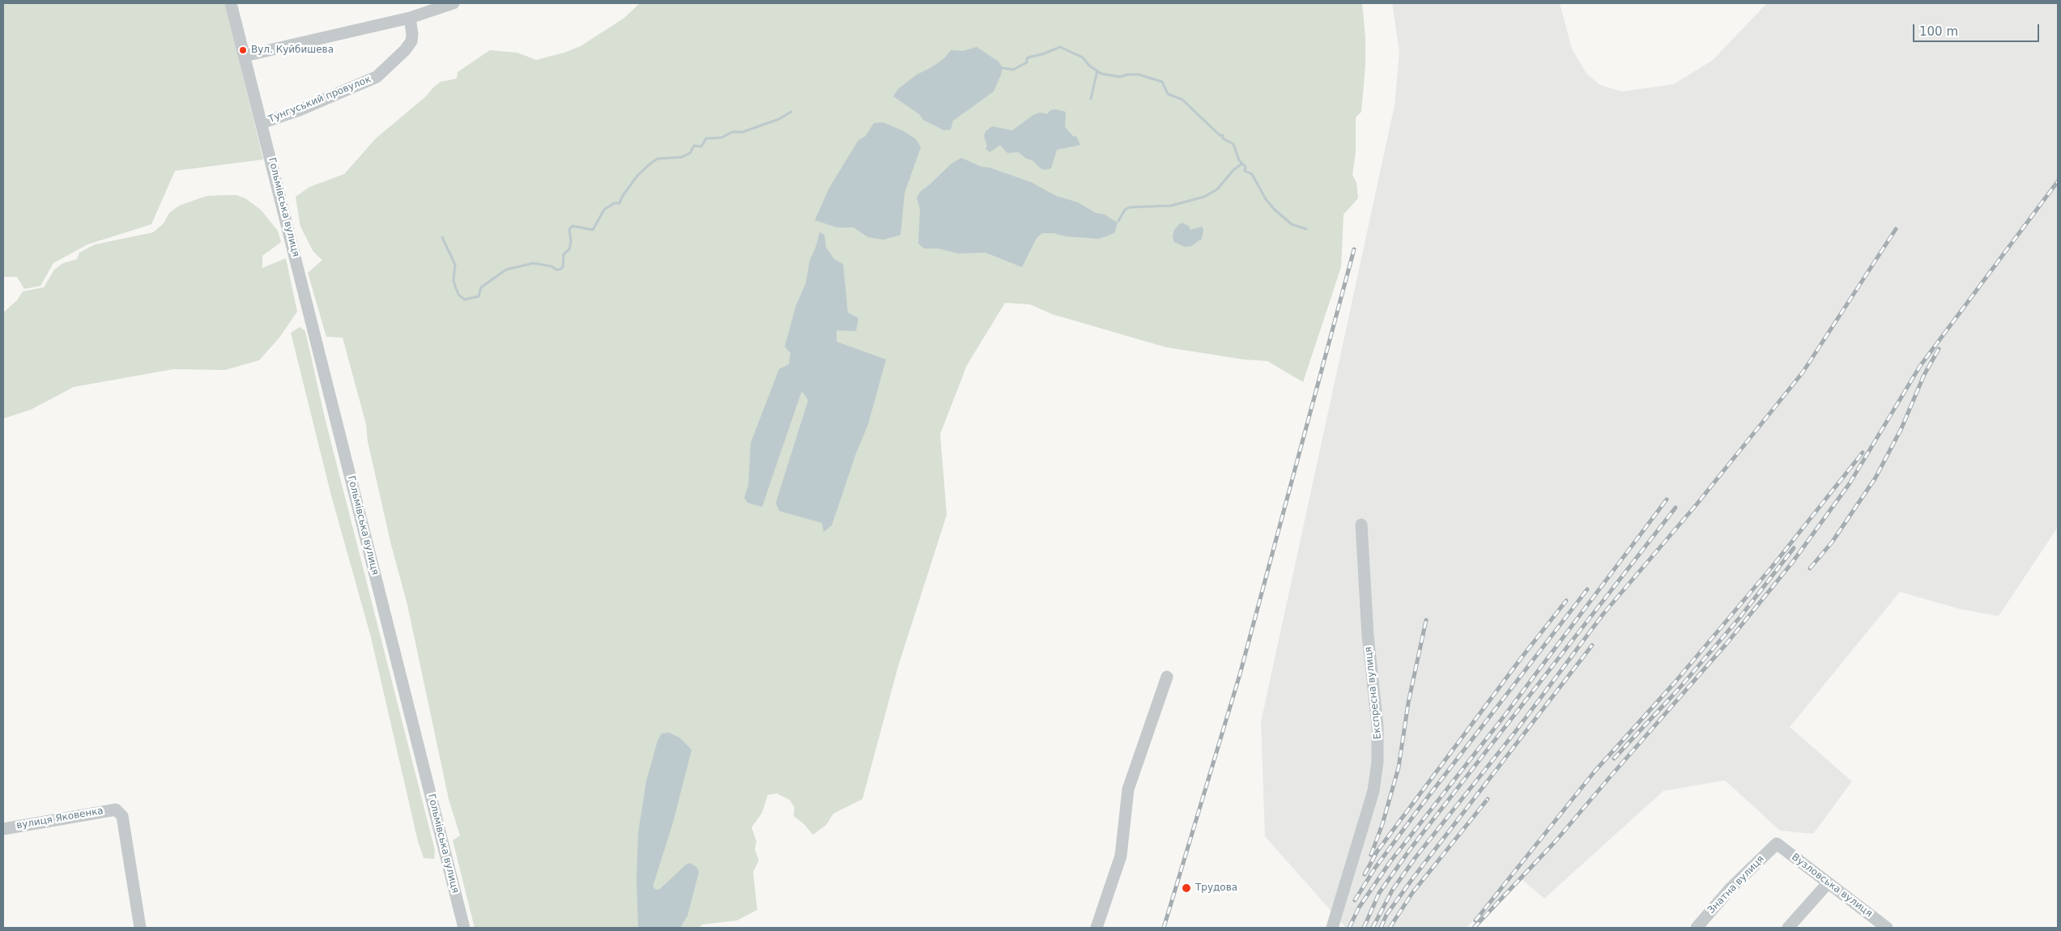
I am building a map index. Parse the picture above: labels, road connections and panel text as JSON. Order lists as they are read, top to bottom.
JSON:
{
  "streets": {
    "street": [
      "Тунгуський провулок",
      "Гольмівська вулиця",
      "Експресна вулиця",
      "вулиця Яковенка",
      "Знатна вулиця",
      "Вузловська вулиця"
    ]
  },
  "crossings": [
    ["Тунгуський провулок", "Гольмівська вулиця"],
    ["Знатна вулиця", "Вузловська вулиця"]
  ],
  "places": ["Вул. Куйбишева", "Трудова"],
  "scale_bar": "100 m"
}
